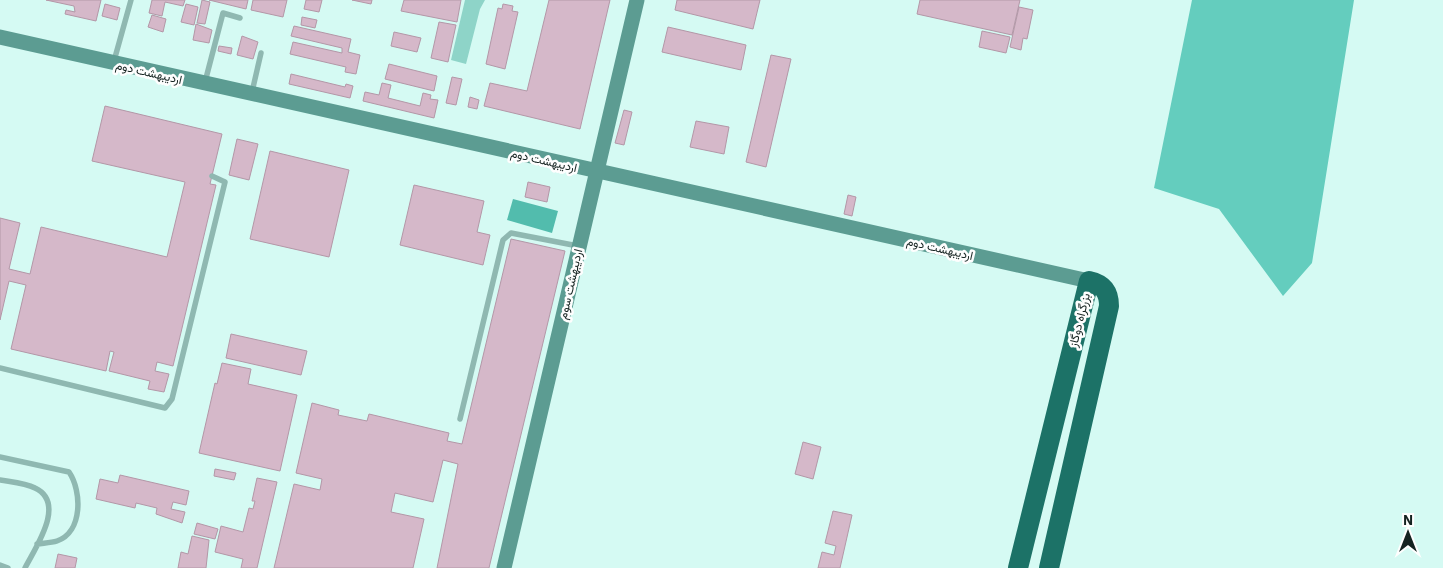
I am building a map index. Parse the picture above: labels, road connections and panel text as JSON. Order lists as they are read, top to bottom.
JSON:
{
  "streets": {
    "highway": ["بزرگراه دوگاز"],
    "street": ["اردیبهشت دوم", "اردیبهشت سوم"]
  },
  "crossings": [
    ["اردیبهشت دوم", "اردیبهشت سوم"],
    ["اردیبهشت دوم", "بزرگراه دوگاز"]
  ],
  "north": "top"
}
